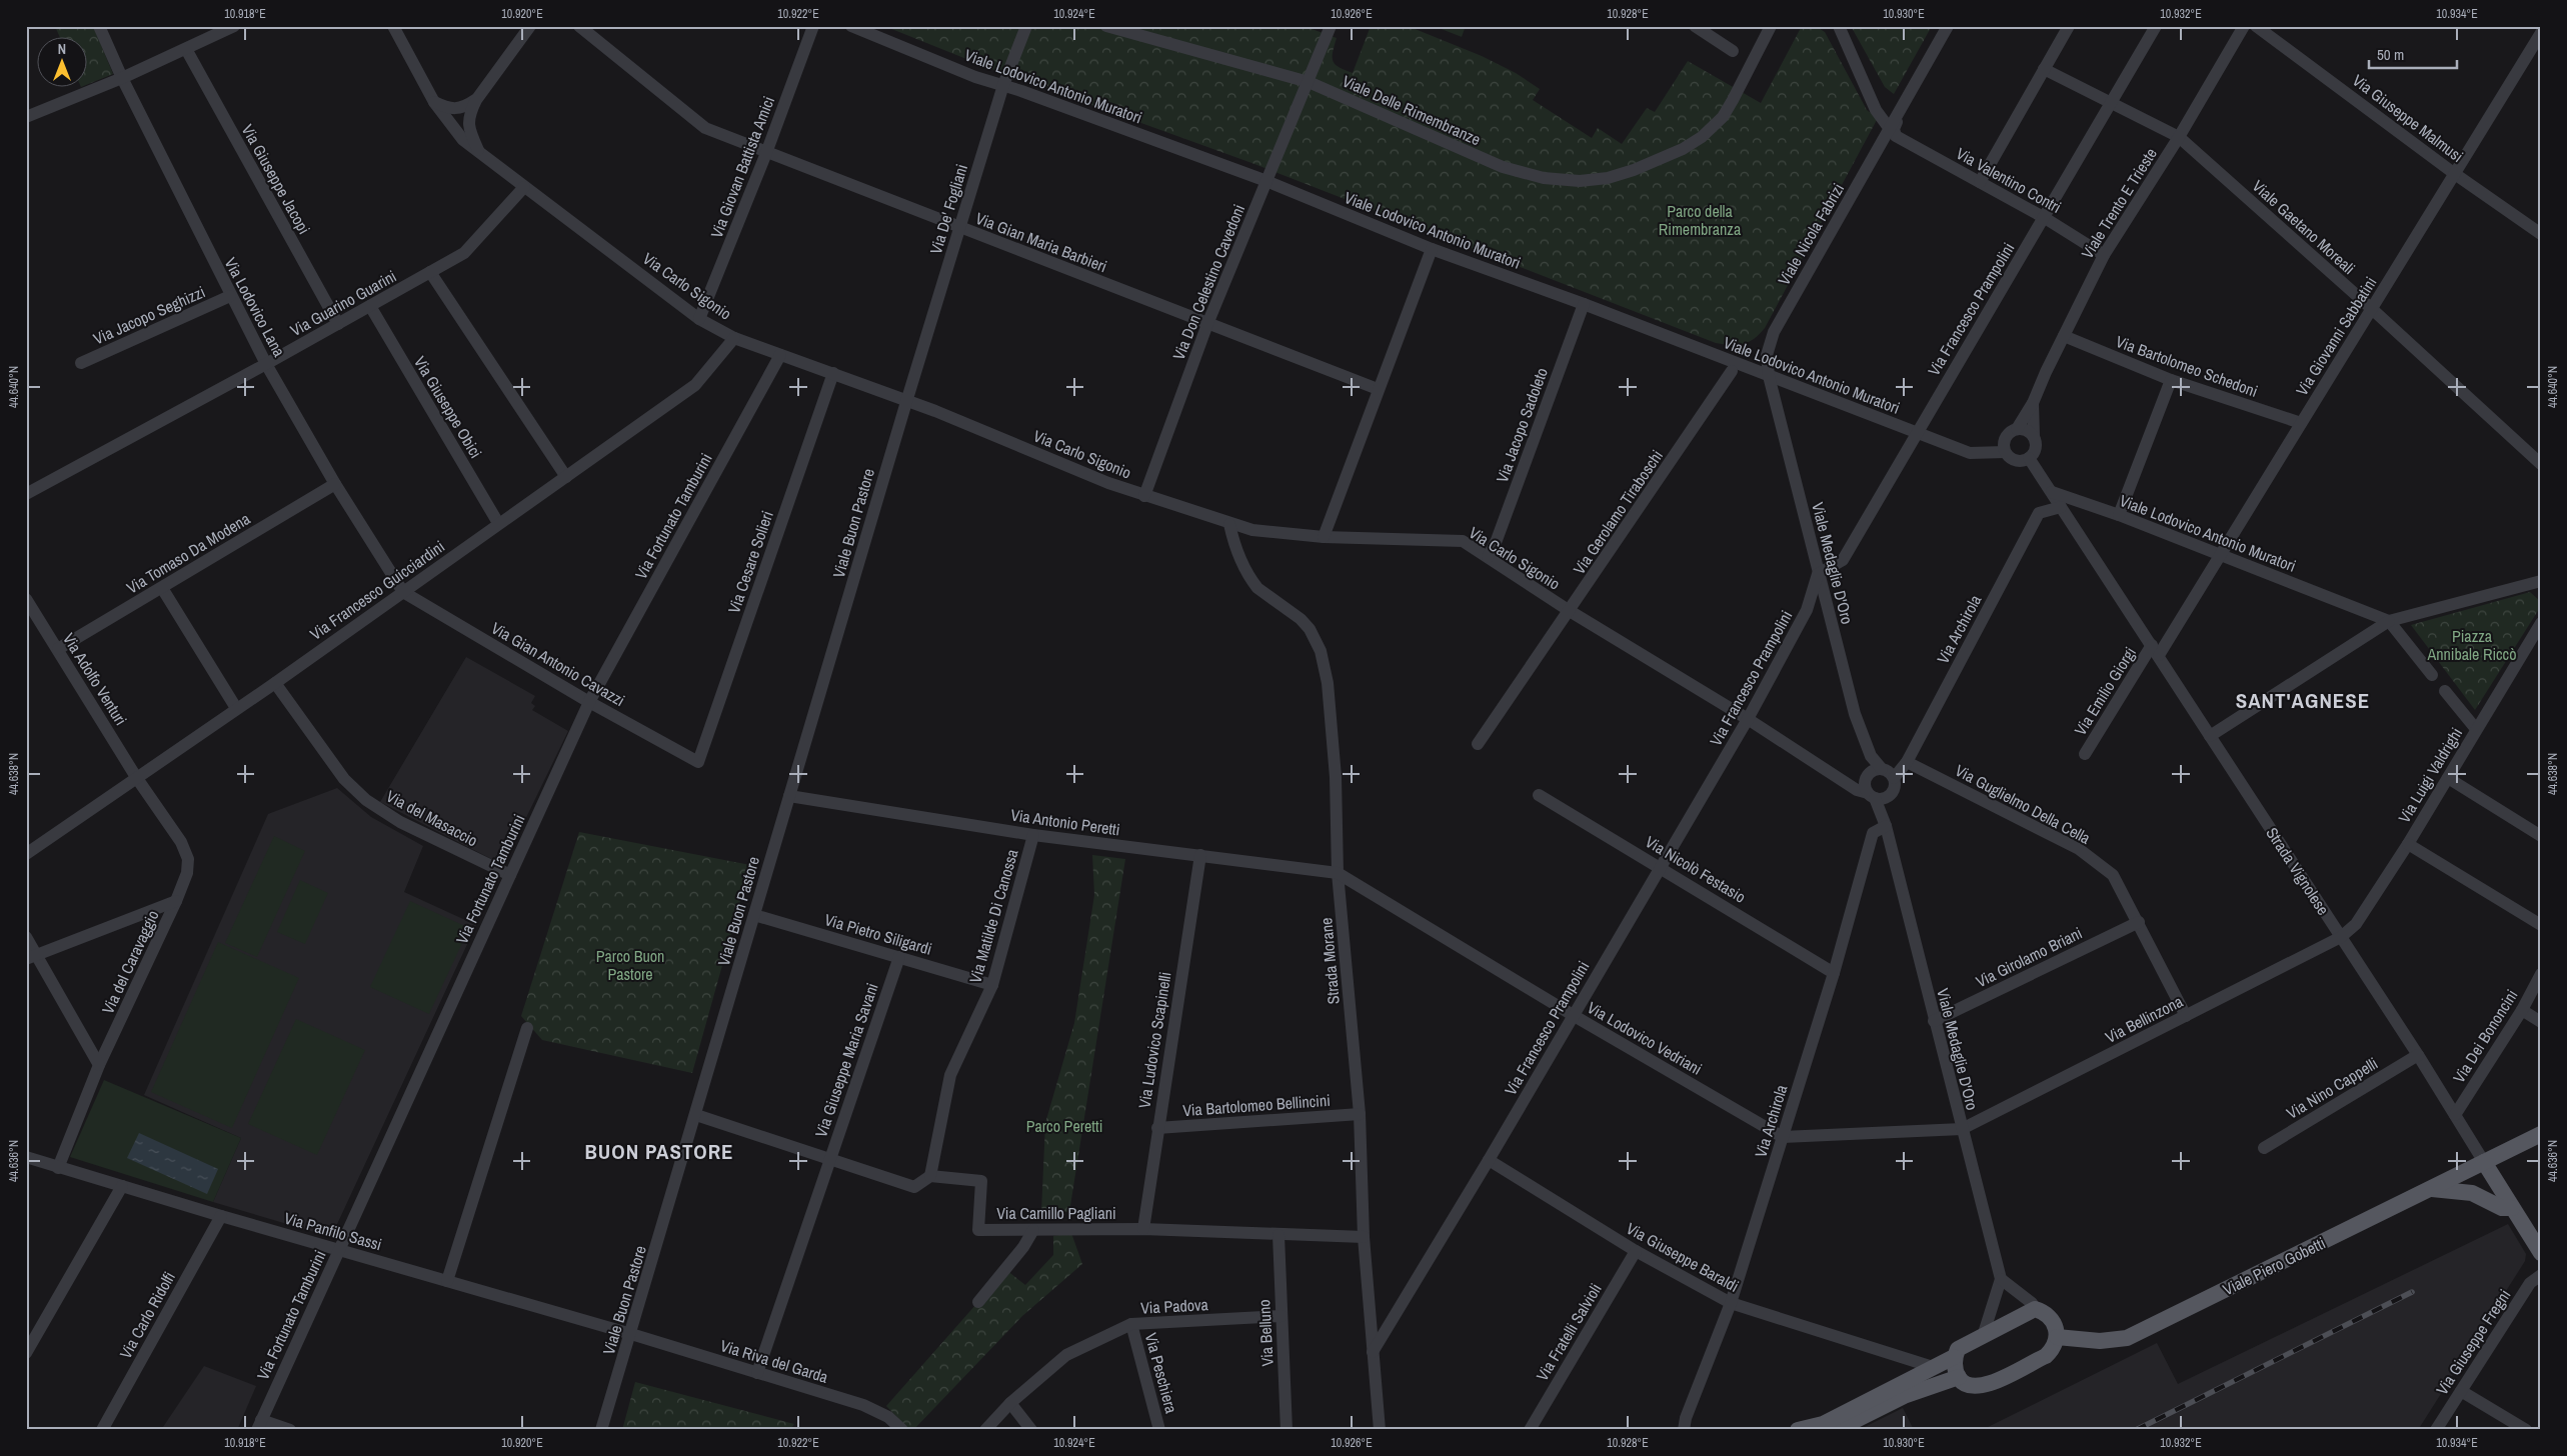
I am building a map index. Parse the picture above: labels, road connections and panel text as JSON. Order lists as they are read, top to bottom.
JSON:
{
  "streets": {
    "main road": ["Strada Vignolese", "Viale Piero Gobetti"],
    "street": [
      "Viale Lodovico Antonio Muratori",
      "Viale Delle Rimembranze",
      "Via Giuseppe Malmusi",
      "Via Giovan Battista Amici",
      "Via Giuseppe Jacopi",
      "Via Valentino Contri",
      "Viale Trento E Trieste",
      "Via De' Fogliani",
      "Viale Gaetano Moreali",
      "Viale Nicola Fabrizi",
      "Via Gian Maria Barbieri",
      "Via Don Celestino Cavedoni",
      "Via Carlo Sigonio",
      "Via Guarino Guarini",
      "Via Lodovico Lana",
      "Via Francesco Prampolini",
      "Via Jacopo Seghizzi",
      "Via Giovanni Sabbatini",
      "Via Bartolomeo Schedoni",
      "Via Giuseppe Obici",
      "Via Jacopo Sadoleto",
      "Via Gerolamo Tiraboschi",
      "Via Fortunato Tamburini",
      "Viale Buon Pastore",
      "Via Tomaso Da Modena",
      "Via Cesare Solieri",
      "Viale Medaglie D'Oro",
      "Via Francesco Guicciardini",
      "Via Archirola",
      "Via Gian Antonio Cavazzi",
      "Via Adolfo Venturi",
      "Via Emilio Giorgi",
      "Via Luigi Valdrighi",
      "Via Guglielmo Della Cella",
      "Via del Masaccio",
      "Via Antonio Peretti",
      "Via Nicolò Festasio",
      "Via Matilde Di Canossa",
      "Via Pietro Siligardi",
      "Via Girolamo Briani",
      "Strada Morane",
      "Via del Caravaggio",
      "Via Bellinzona",
      "Via Dei Bononcini",
      "Via Lodovico Vedriani",
      "Via Ludovico Scapinelli",
      "Via Giuseppe Maria Savani",
      "Via Nino Cappelli",
      "Via Bartolomeo Bellincini",
      "Via Camillo Pagliani",
      "Via Panfilo Sassi",
      "Via Giuseppe Baraldi",
      "Via Padova",
      "Via Carlo Ridolfi",
      "Via Fratelli Salvioli",
      "Via Belluno",
      "Via Giuseppe Fregni",
      "Via Riva del Garda",
      "Via Peschiera"
    ]
  },
  "crossings": [
    ["Viale Lodovico Antonio Muratori", "Viale Trento E Trieste"],
    ["Viale Lodovico Antonio Muratori", "Via De' Fogliani"],
    ["Viale Lodovico Antonio Muratori", "Viale Nicola Fabrizi"],
    ["Viale Lodovico Antonio Muratori", "Via Don Celestino Cavedoni"],
    ["Viale Lodovico Antonio Muratori", "Via Francesco Prampolini"],
    ["Viale Lodovico Antonio Muratori", "Via Giovanni Sabbatini"],
    ["Viale Lodovico Antonio Muratori", "Via Jacopo Sadoleto"],
    ["Viale Lodovico Antonio Muratori", "Viale Medaglie D'Oro"],
    ["Viale Lodovico Antonio Muratori", "Strada Vignolese"],
    ["Viale Delle Rimembranze", "Via Don Celestino Cavedoni"],
    ["Via Giuseppe Malmusi", "Via Giovanni Sabbatini"],
    ["Via Giovan Battista Amici", "Via Gian Maria Barbieri"],
    ["Via Giovan Battista Amici", "Via Carlo Sigonio"],
    ["Via Giuseppe Jacopi", "Via Guarino Guarini"],
    ["Via Valentino Contri", "Viale Trento E Trieste"],
    ["Via Valentino Contri", "Viale Nicola Fabrizi"],
    ["Via Valentino Contri", "Via Francesco Prampolini"],
    ["Viale Trento E Trieste", "Viale Gaetano Moreali"],
    ["Viale Trento E Trieste", "Via Bartolomeo Schedoni"],
    ["Via De' Fogliani", "Via Gian Maria Barbieri"],
    ["Via De' Fogliani", "Via Carlo Sigonio"],
    ["Via De' Fogliani", "Viale Buon Pastore"],
    ["Viale Gaetano Moreali", "Via Francesco Prampolini"],
    ["Viale Gaetano Moreali", "Via Giovanni Sabbatini"],
    ["Viale Nicola Fabrizi", "Viale Medaglie D'Oro"],
    ["Via Gian Maria Barbieri", "Via Don Celestino Cavedoni"],
    ["Via Don Celestino Cavedoni", "Via Carlo Sigonio"],
    ["Via Carlo Sigonio", "Via Guarino Guarini"],
    ["Via Carlo Sigonio", "Via Francesco Prampolini"],
    ["Via Carlo Sigonio", "Via Jacopo Sadoleto"],
    ["Via Carlo Sigonio", "Via Gerolamo Tiraboschi"],
    ["Via Carlo Sigonio", "Via Fortunato Tamburini"],
    ["Via Carlo Sigonio", "Viale Buon Pastore"],
    ["Via Carlo Sigonio", "Via Cesare Solieri"],
    ["Via Carlo Sigonio", "Viale Medaglie D'Oro"],
    ["Via Carlo Sigonio", "Via Francesco Guicciardini"],
    ["Via Carlo Sigonio", "Via Archirola"],
    ["Via Carlo Sigonio", "Strada Morane"],
    ["Via Guarino Guarini", "Via Lodovico Lana"],
    ["Via Guarino Guarini", "Via Giuseppe Obici"],
    ["Via Lodovico Lana", "Via Jacopo Seghizzi"],
    ["Via Lodovico Lana", "Via Tomaso Da Modena"],
    ["Via Lodovico Lana", "Via Francesco Guicciardini"],
    ["Via Lodovico Lana", "Via Gian Antonio Cavazzi"],
    ["Via Francesco Prampolini", "Viale Medaglie D'Oro"],
    ["Via Francesco Prampolini", "Via Nicolò Festasio"],
    ["Via Francesco Prampolini", "Strada Morane"],
    ["Via Francesco Prampolini", "Via Lodovico Vedriani"],
    ["Via Francesco Prampolini", "Via Giuseppe Baraldi"],
    ["Via Giovanni Sabbatini", "Via Bartolomeo Schedoni"],
    ["Via Giovanni Sabbatini", "Via Emilio Giorgi"],
    ["Via Giovanni Sabbatini", "Strada Vignolese"],
    ["Via Giuseppe Obici", "Via Francesco Guicciardini"],
    ["Via Fortunato Tamburini", "Via Gian Antonio Cavazzi"],
    ["Via Fortunato Tamburini", "Via del Masaccio"],
    ["Via Fortunato Tamburini", "Via Panfilo Sassi"],
    ["Viale Buon Pastore", "Via Antonio Peretti"],
    ["Viale Buon Pastore", "Via Pietro Siligardi"],
    ["Viale Buon Pastore", "Via Camillo Pagliani"],
    ["Viale Buon Pastore", "Via Panfilo Sassi"],
    ["Viale Buon Pastore", "Via Riva del Garda"],
    ["Via Tomaso Da Modena", "Via Adolfo Venturi"],
    ["Via Cesare Solieri", "Via Gian Antonio Cavazzi"],
    ["Viale Medaglie D'Oro", "Via Archirola"],
    ["Viale Medaglie D'Oro", "Via Girolamo Briani"],
    ["Viale Medaglie D'Oro", "Via Bellinzona"],
    ["Via Francesco Guicciardini", "Via Gian Antonio Cavazzi"],
    ["Via Francesco Guicciardini", "Via Adolfo Venturi"],
    ["Via Francesco Guicciardini", "Via del Masaccio"],
    ["Via Francesco Guicciardini", "Via del Caravaggio"],
    ["Via Archirola", "Via Guglielmo Della Cella"],
    ["Via Archirola", "Via Nicolò Festasio"],
    ["Via Archirola", "Strada Vignolese"],
    ["Via Archirola", "Via Lodovico Vedriani"],
    ["Via Archirola", "Via Giuseppe Baraldi"],
    ["Via Adolfo Venturi", "Via del Caravaggio"],
    ["Via Emilio Giorgi", "Strada Vignolese"],
    ["Via Luigi Valdrighi", "Strada Vignolese"],
    ["Via Luigi Valdrighi", "Via Bellinzona"],
    ["Via Guglielmo Della Cella", "Via Girolamo Briani"],
    ["Via Guglielmo Della Cella", "Via Bellinzona"],
    ["Via Antonio Peretti", "Via Matilde Di Canossa"],
    ["Via Antonio Peretti", "Strada Morane"],
    ["Via Antonio Peretti", "Via Lodovico Vedriani"],
    ["Via Antonio Peretti", "Via Ludovico Scapinelli"],
    ["Strada Vignolese", "Via Bellinzona"],
    ["Strada Vignolese", "Via Dei Bononcini"],
    ["Strada Vignolese", "Via Nino Cappelli"],
    ["Strada Vignolese", "Viale Piero Gobetti"],
    ["Via Matilde Di Canossa", "Via Pietro Siligardi"],
    ["Via Matilde Di Canossa", "Via Camillo Pagliani"],
    ["Via Pietro Siligardi", "Via Giuseppe Maria Savani"],
    ["Strada Morane", "Via Lodovico Vedriani"],
    ["Strada Morane", "Via Bartolomeo Bellincini"],
    ["Strada Morane", "Via Camillo Pagliani"],
    ["Via del Caravaggio", "Via Panfilo Sassi"],
    ["Via Ludovico Scapinelli", "Via Bartolomeo Bellincini"],
    ["Via Ludovico Scapinelli", "Via Camillo Pagliani"],
    ["Via Giuseppe Maria Savani", "Via Camillo Pagliani"],
    ["Via Giuseppe Maria Savani", "Via Riva del Garda"],
    ["Via Camillo Pagliani", "Via Belluno"],
    ["Via Panfilo Sassi", "Via Carlo Ridolfi"],
    ["Via Panfilo Sassi", "Via Riva del Garda"],
    ["Via Giuseppe Baraldi", "Via Fratelli Salvioli"],
    ["Via Padova", "Via Belluno"],
    ["Via Padova", "Via Peschiera"]
  ],
  "districts": ["SANT'AGNESE", "BUON PASTORE"],
  "parks": [
    "Parco della Rimembranza",
    "Piazza Annibale Riccò",
    "Parco Buon Pastore",
    "Parco Peretti"
  ],
  "scale_bar": "50 m",
  "north": "top",
  "coordinates": [
    "10.918°E",
    "10.920°E",
    "10.922°E",
    "10.924°E",
    "10.926°E",
    "10.928°E",
    "10.930°E",
    "10.932°E",
    "10.934°E",
    "44.640°N",
    "44.638°N",
    "44.636°N"
  ]
}
